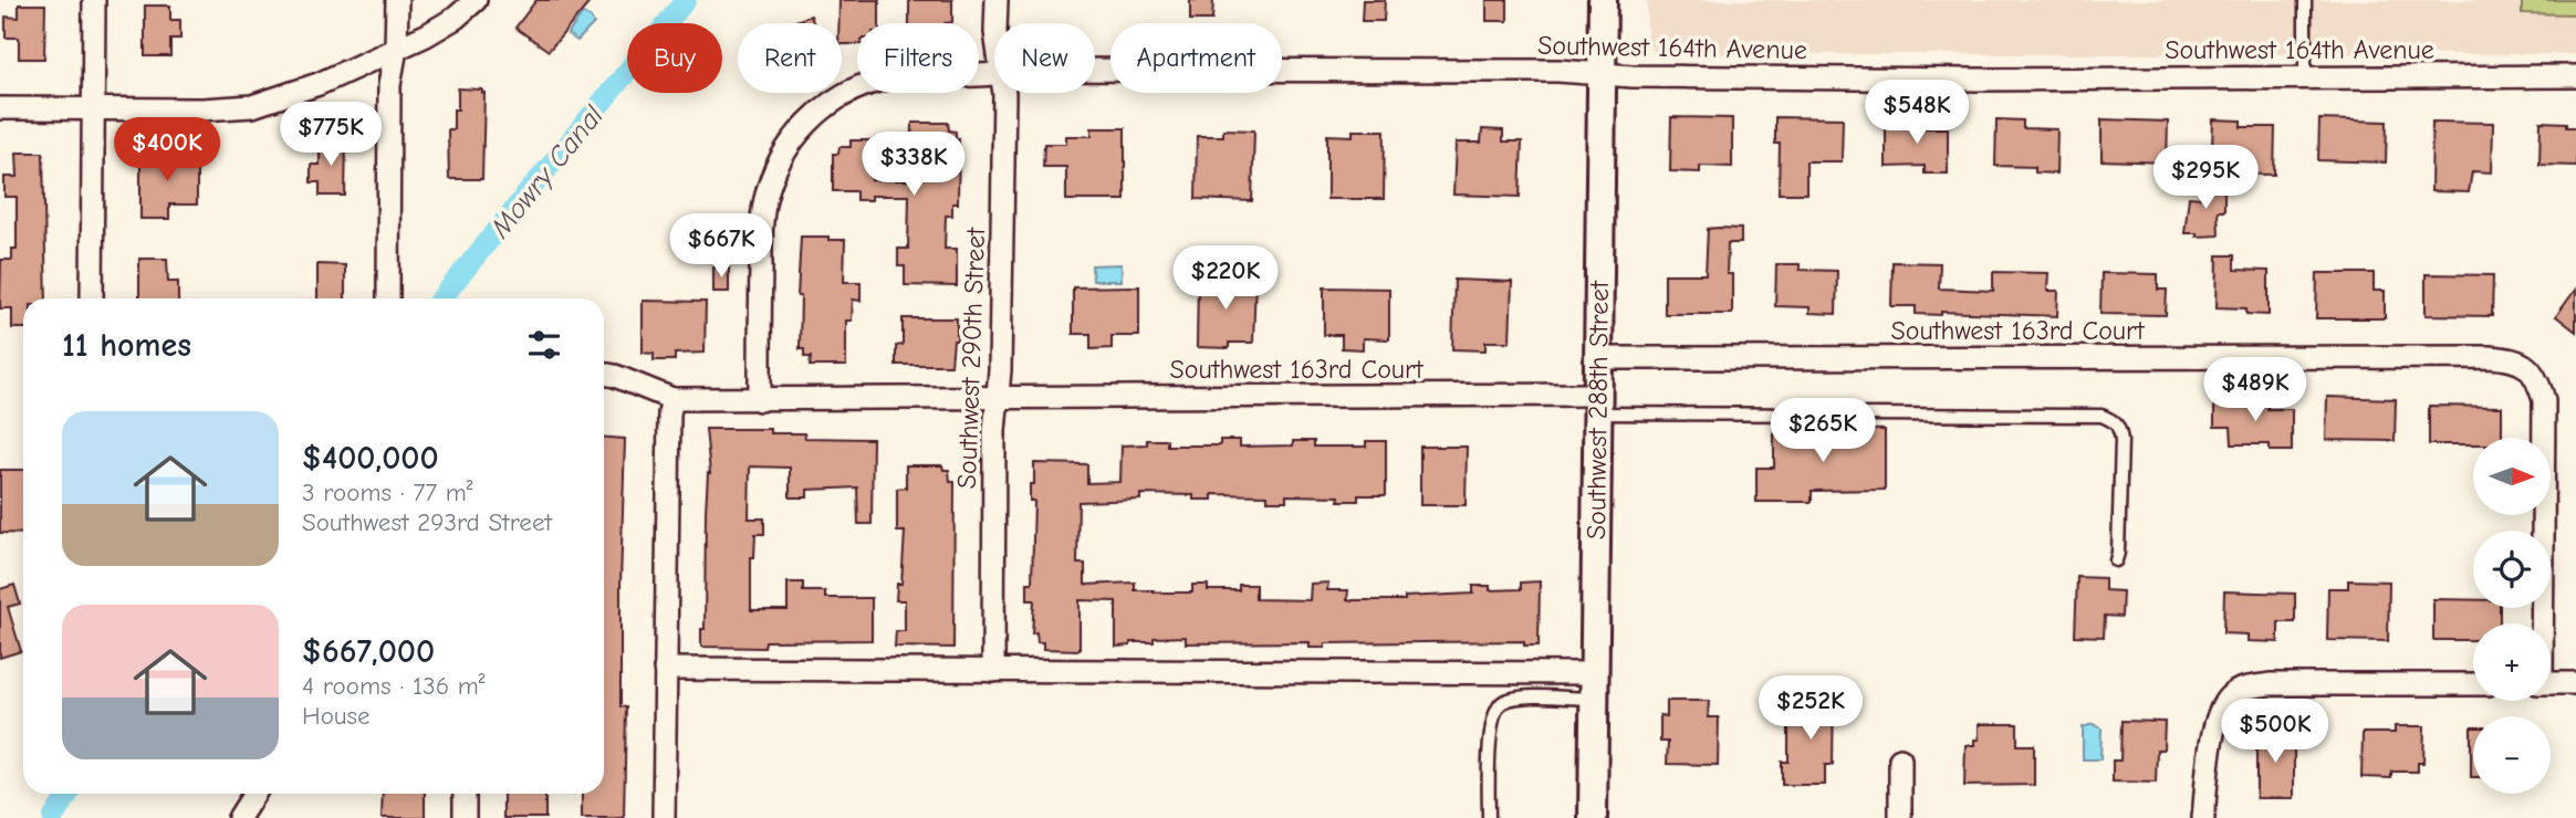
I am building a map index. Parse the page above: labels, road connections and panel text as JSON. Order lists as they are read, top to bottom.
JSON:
{
  "streets": {
    "street": [
      "Southwest 164th Avenue",
      "Southwest 163rd Court",
      "Southwest 290th Street",
      "Southwest 288th Street"
    ]
  },
  "crossings": [
    ["Southwest 164th Avenue", "Southwest 163rd Court"],
    ["Southwest 164th Avenue", "Southwest 288th Street"],
    ["Southwest 163rd Court", "Southwest 290th Street"],
    ["Southwest 163rd Court", "Southwest 288th Street"]
  ],
  "water": ["Mowry Canal"],
  "north": "right",
  "page": {
    "chip": [
      "Buy",
      "Rent",
      "Filters",
      "New",
      "Apartment"
    ],
    "price": [
      "$548K",
      "$775K",
      "$400K",
      "$338K",
      "$295K",
      "$667K",
      "$220K",
      "$489K",
      "$265K",
      "$252K",
      "$500K"
    ],
    "heading": "11 homes",
    "list": [
      {
        "name": "$400,000",
        "note": "3 rooms · 77 m² · Southwest 293rd Street"
      },
      {
        "name": "$667,000",
        "note": "4 rooms · 136 m² · House"
      }
    ],
    "map_buttons": ["+", "−"]
  }
}
